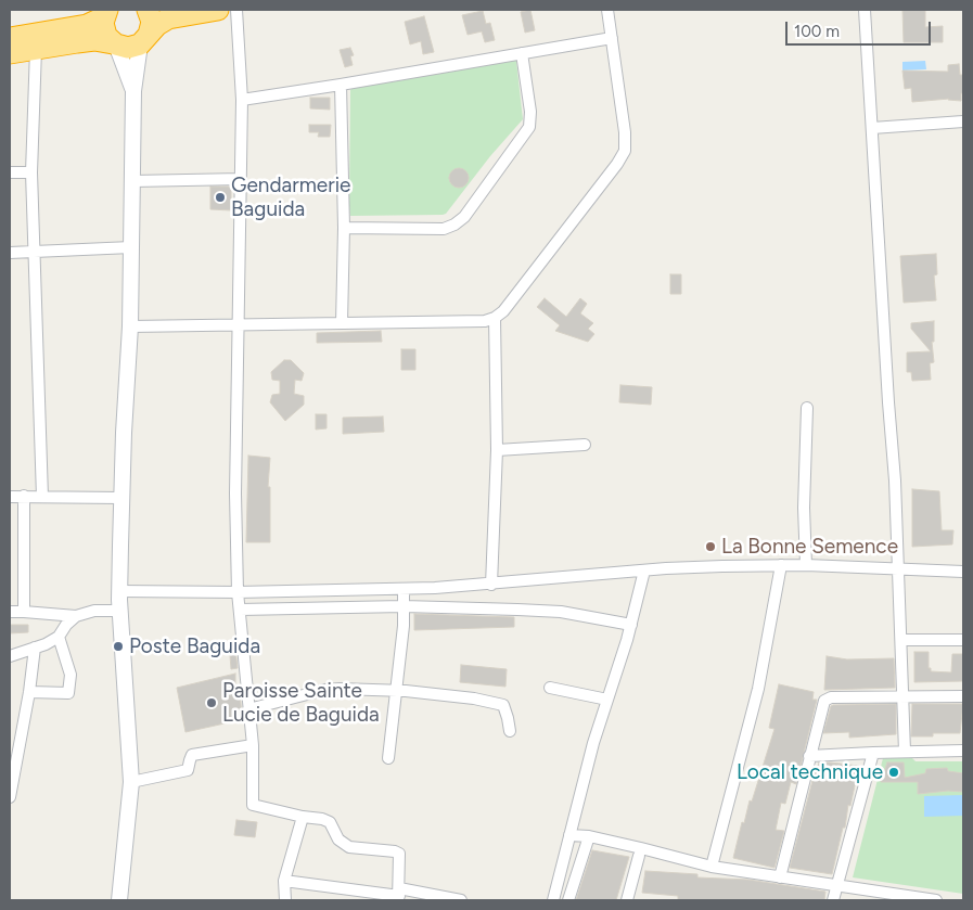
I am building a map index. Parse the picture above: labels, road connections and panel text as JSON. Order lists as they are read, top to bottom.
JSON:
{
  "places": [
    "Gendarmerie Baguida",
    "La Bonne Semence",
    "Poste Baguida",
    "Paroisse Sainte Lucie de Baguida",
    "Local technique"
  ],
  "scale_bar": "100 m"
}
